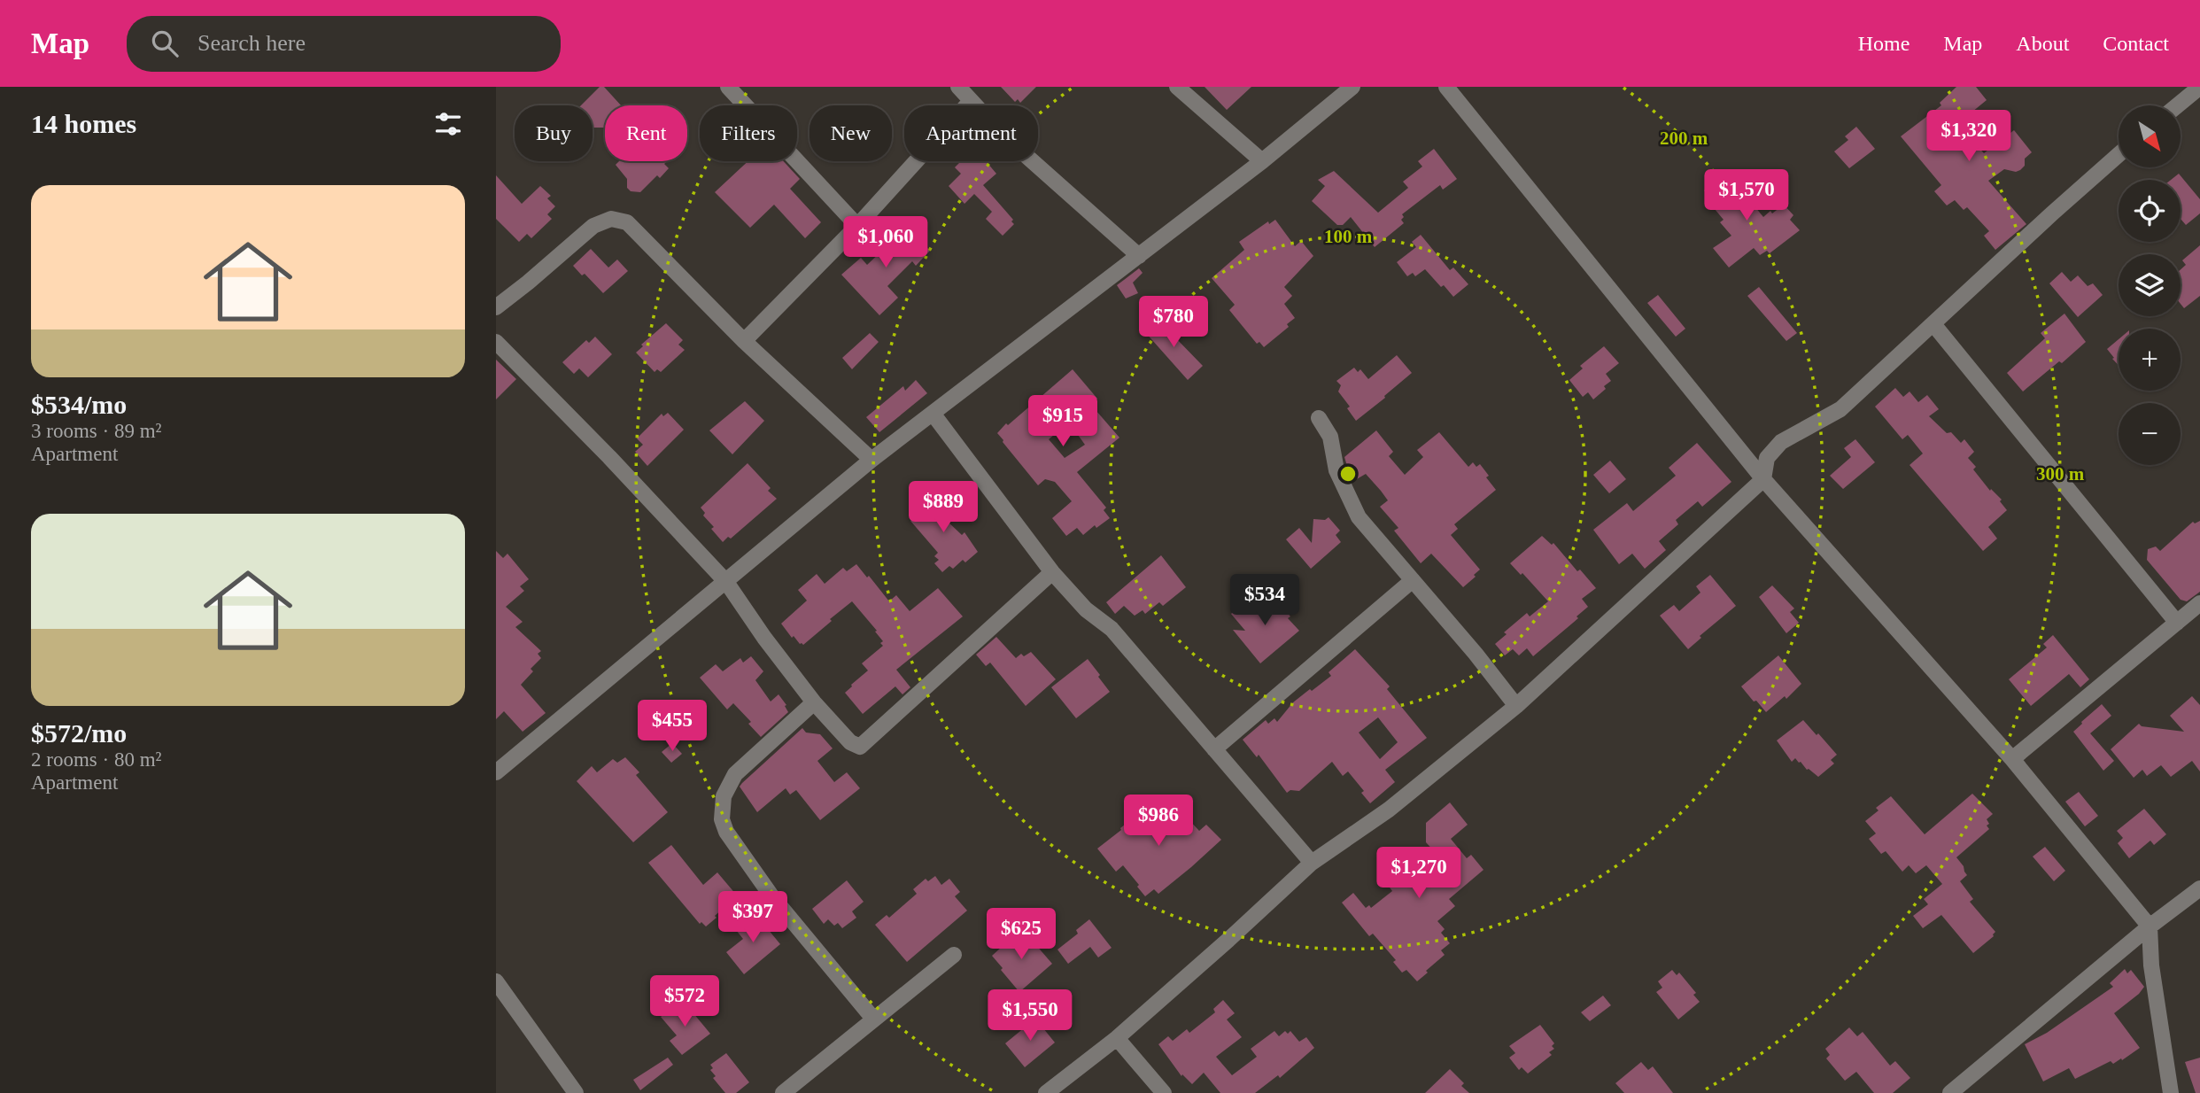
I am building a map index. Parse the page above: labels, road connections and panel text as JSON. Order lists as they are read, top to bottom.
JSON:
{
  "north": "bottom right",
  "page": {
    "header": "Map",
    "search": "Search here",
    "nav": [
      "Home",
      "Map",
      "About",
      "Contact"
    ],
    "heading": "14 homes",
    "map_buttons": ["+", "−"],
    "chip": [
      "Buy",
      "Rent",
      "Filters",
      "New",
      "Apartment"
    ],
    "price": [
      "$1,320",
      "$1,570",
      "$1,060",
      "$780",
      "$915",
      "$889",
      "$534",
      "$455",
      "$986",
      "$1,270",
      "$397",
      "$625",
      "$572",
      "$1,550"
    ],
    "list": [
      {
        "name": "$534/mo",
        "note": "3 rooms · 89 m² · Apartment"
      },
      {
        "name": "$572/mo",
        "note": "2 rooms · 80 m² · Apartment"
      }
    ]
  },
  "rings": ["200 m", "100 m", "300 m"]
}
